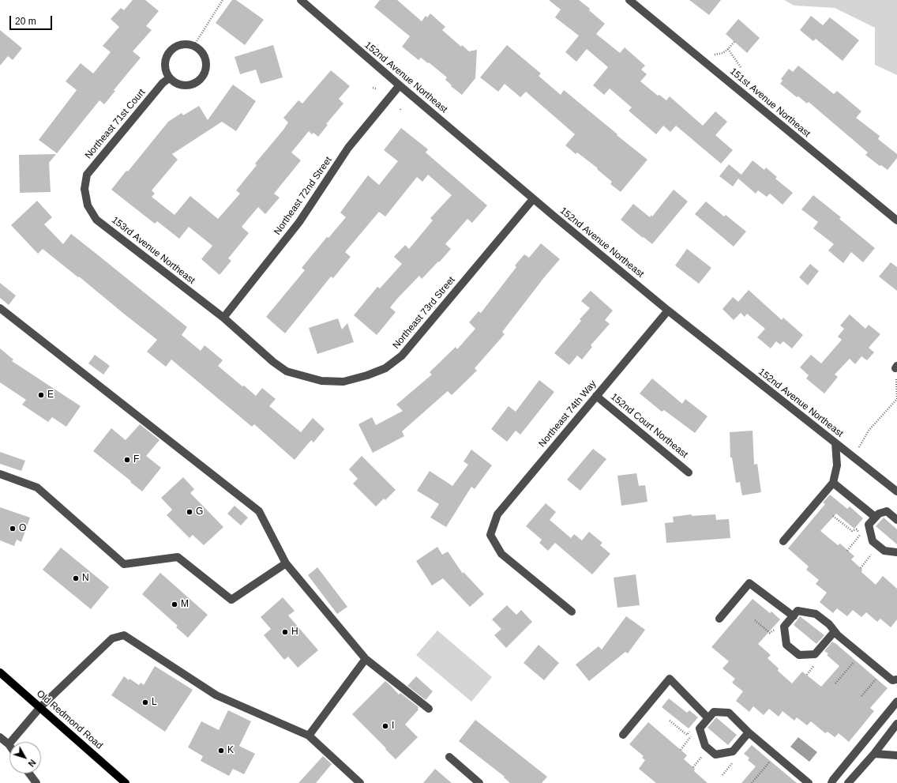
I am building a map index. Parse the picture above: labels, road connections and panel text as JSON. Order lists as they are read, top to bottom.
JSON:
{
  "streets": {
    "main road": ["Old Redmond Road"],
    "street": [
      "152nd Avenue Northeast",
      "151st Avenue Northeast",
      "Northeast 71st Court",
      "Northeast 72nd Street",
      "153rd Avenue Northeast",
      "Northeast 73rd Street",
      "Northeast 74th Way",
      "152nd Court Northeast"
    ]
  },
  "crossings": [
    ["152nd Avenue Northeast", "Northeast 72nd Street"],
    ["152nd Avenue Northeast", "Northeast 73rd Street"],
    ["152nd Avenue Northeast", "Northeast 74th Way"],
    ["Northeast 71st Court", "153rd Avenue Northeast"],
    ["Northeast 72nd Street", "153rd Avenue Northeast"],
    ["Northeast 72nd Street", "Northeast 73rd Street"],
    ["153rd Avenue Northeast", "Northeast 73rd Street"],
    ["Northeast 74th Way", "152nd Court Northeast"]
  ],
  "places": [
    "E",
    "F",
    "G",
    "O",
    "N",
    "M",
    "H",
    "L",
    "I",
    "K"
  ],
  "scale_bar": "20 m",
  "north": "bottom right"
}
